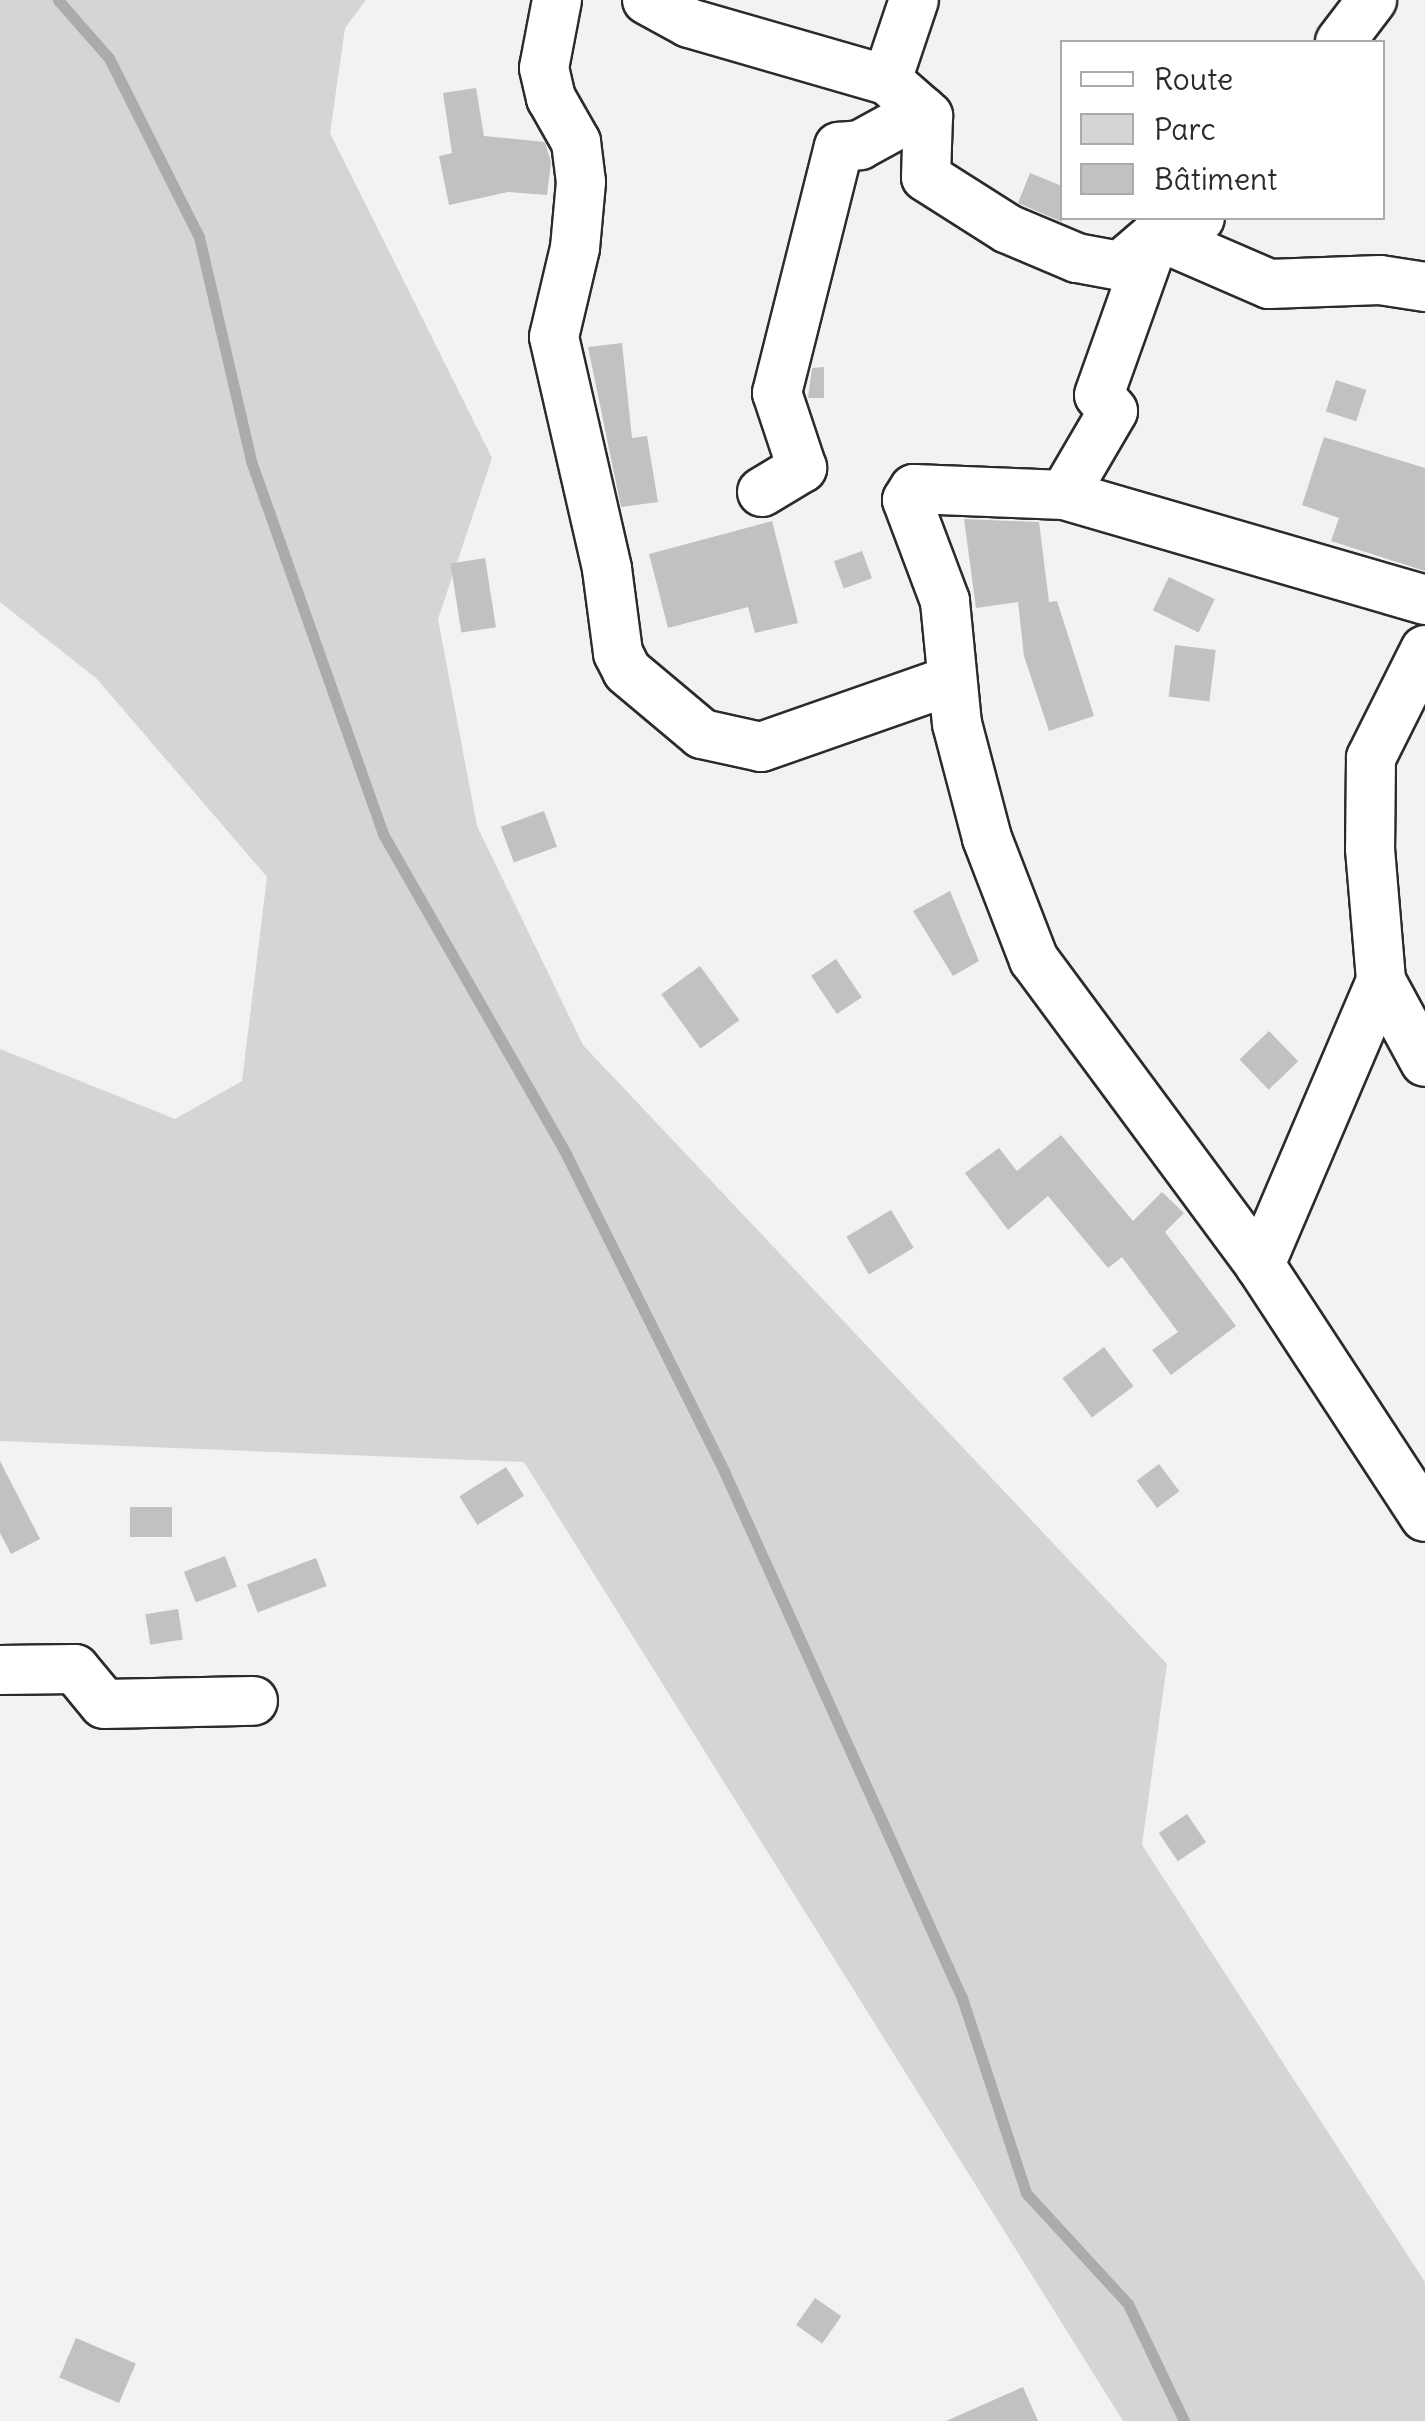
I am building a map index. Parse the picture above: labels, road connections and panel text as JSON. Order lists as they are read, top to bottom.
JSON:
{
  "legend": ["Route", "Parc", "Bâtiment"]
}
